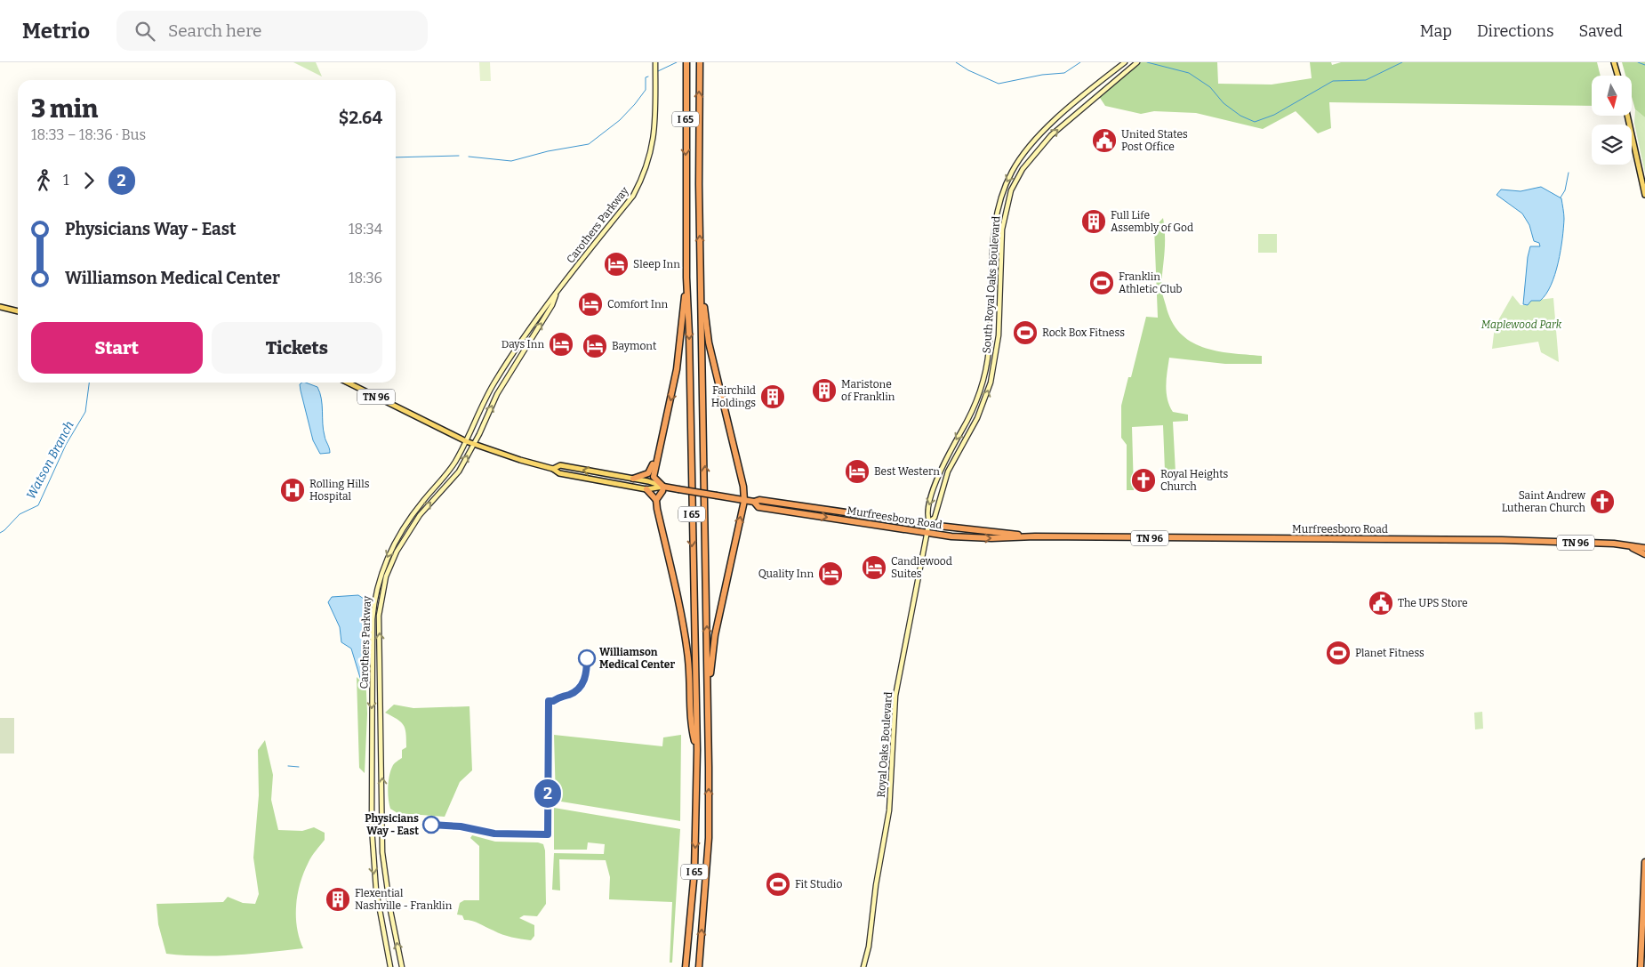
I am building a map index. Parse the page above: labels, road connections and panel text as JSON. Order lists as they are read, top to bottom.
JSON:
{
  "streets": {
    "highway": ["I 65", "TN 96", "Murfreesboro Road"],
    "main road": ["Carothers Parkway", "South Royal Oaks Boulevard", "Royal Oaks Boulevard"]
  },
  "crossings": [
    ["Carothers Parkway", "Murfreesboro Road"],
    ["South Royal Oaks Boulevard", "Murfreesboro Road"],
    ["South Royal Oaks Boulevard", "Royal Oaks Boulevard"],
    ["Murfreesboro Road", "Royal Oaks Boulevard"]
  ],
  "water": ["Watson Branch"],
  "parks": ["Maplewood Park"],
  "places": {
    "public building": ["United States Post Office", "The UPS Store"],
    "building": [
      "Full Life Assembly of God",
      "Maristone of Franklin",
      "Fairchild Holdings",
      "Flexential Nashville - Franklin"
    ],
    "hotel": [
      "Sleep Inn",
      "Comfort Inn",
      "Days Inn",
      "Baymont",
      "Best Western",
      "Candlewood Suites",
      "Quality Inn"
    ],
    "sports": [
      "Franklin Athletic Club",
      "Rock Box Fitness",
      "Planet Fitness",
      "Fit Studio"
    ],
    "church": ["Royal Heights Church", "Saint Andrew Lutheran Church"],
    "hospital": ["Rolling Hills Hospital"],
    "other": ["Williamson Medical Center", "Physicians Way - East"]
  },
  "lines": ["bus line 2"],
  "north": "bottom",
  "page": {
    "header": "Metrio",
    "search": "Search here",
    "nav": ["Map", "Directions", "Saved"],
    "on_map": "2",
    "heading": ["3 min", "18:33 – 18:36 · Bus", "$2.64"],
    "legs": ["1", "2"],
    "list": [
      {
        "name": "Physicians Way - East",
        "value": "18:34"
      },
      {
        "name": "Williamson Medical Center",
        "value": "18:36"
      }
    ],
    "buttons": ["Start", "Tickets"]
  }
}
